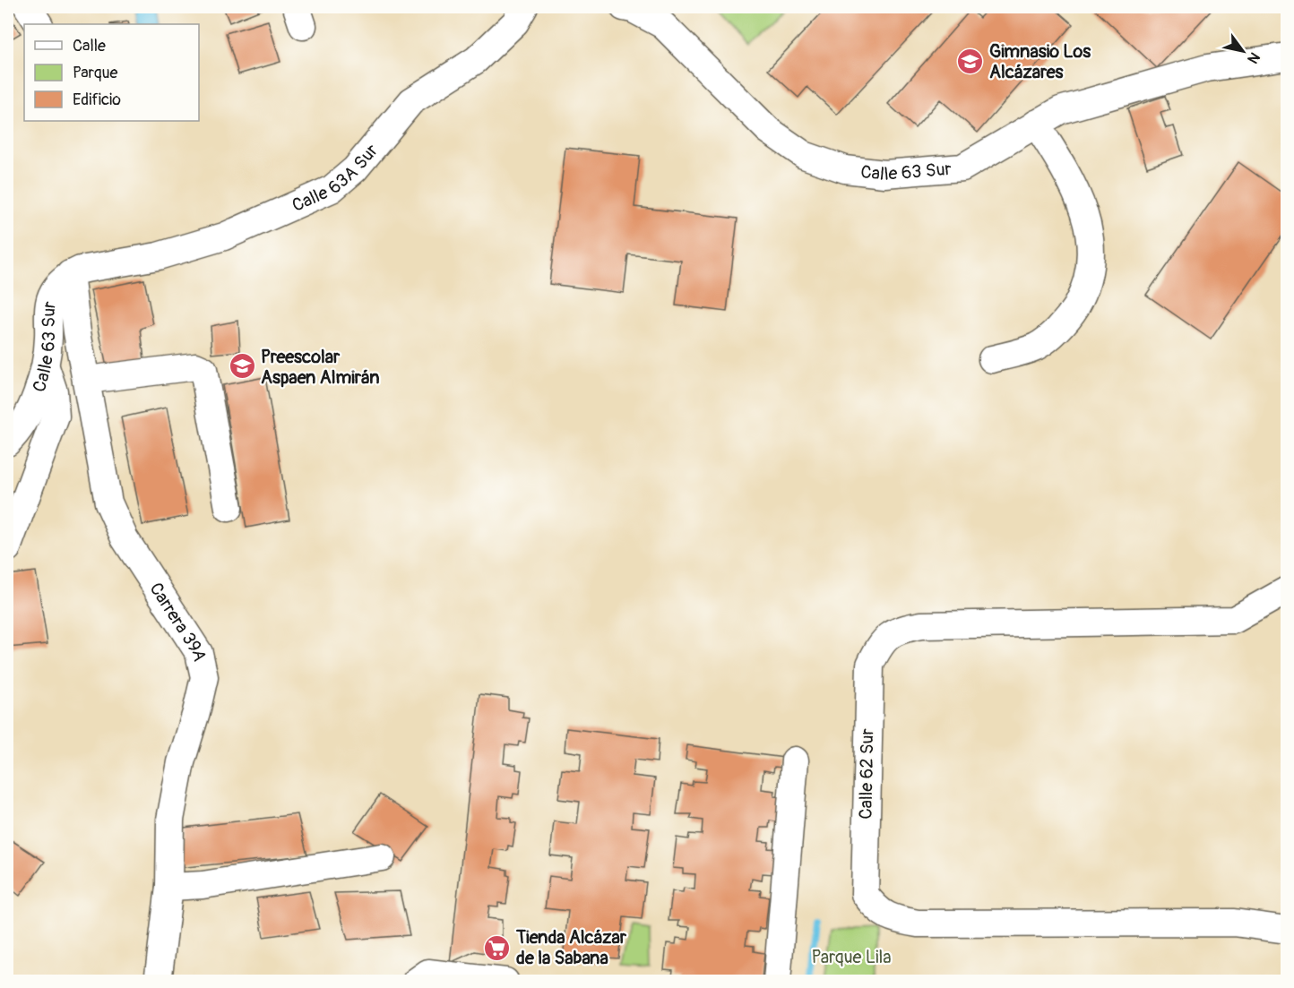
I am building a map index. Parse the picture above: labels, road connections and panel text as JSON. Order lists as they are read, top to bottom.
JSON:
{
  "streets": {
    "street": [
      "Calle 63 Sur",
      "Calle 63A Sur",
      "Carrera 39A",
      "Calle 62 Sur"
    ]
  },
  "crossings": [
    ["Calle 63 Sur", "Calle 63A Sur"],
    ["Calle 63 Sur", "Carrera 39A"],
    ["Calle 63A Sur", "Carrera 39A"]
  ],
  "parks": ["Parque Lila"],
  "places": {
    "school or university": ["Gimnasio Los Alcázares", "Preescolar Aspaen Almirán"],
    "supermarket": ["Tienda Alcázar de la Sabana"]
  },
  "legend": ["Calle", "Parque", "Edificio"],
  "north": "bottom right"
}
